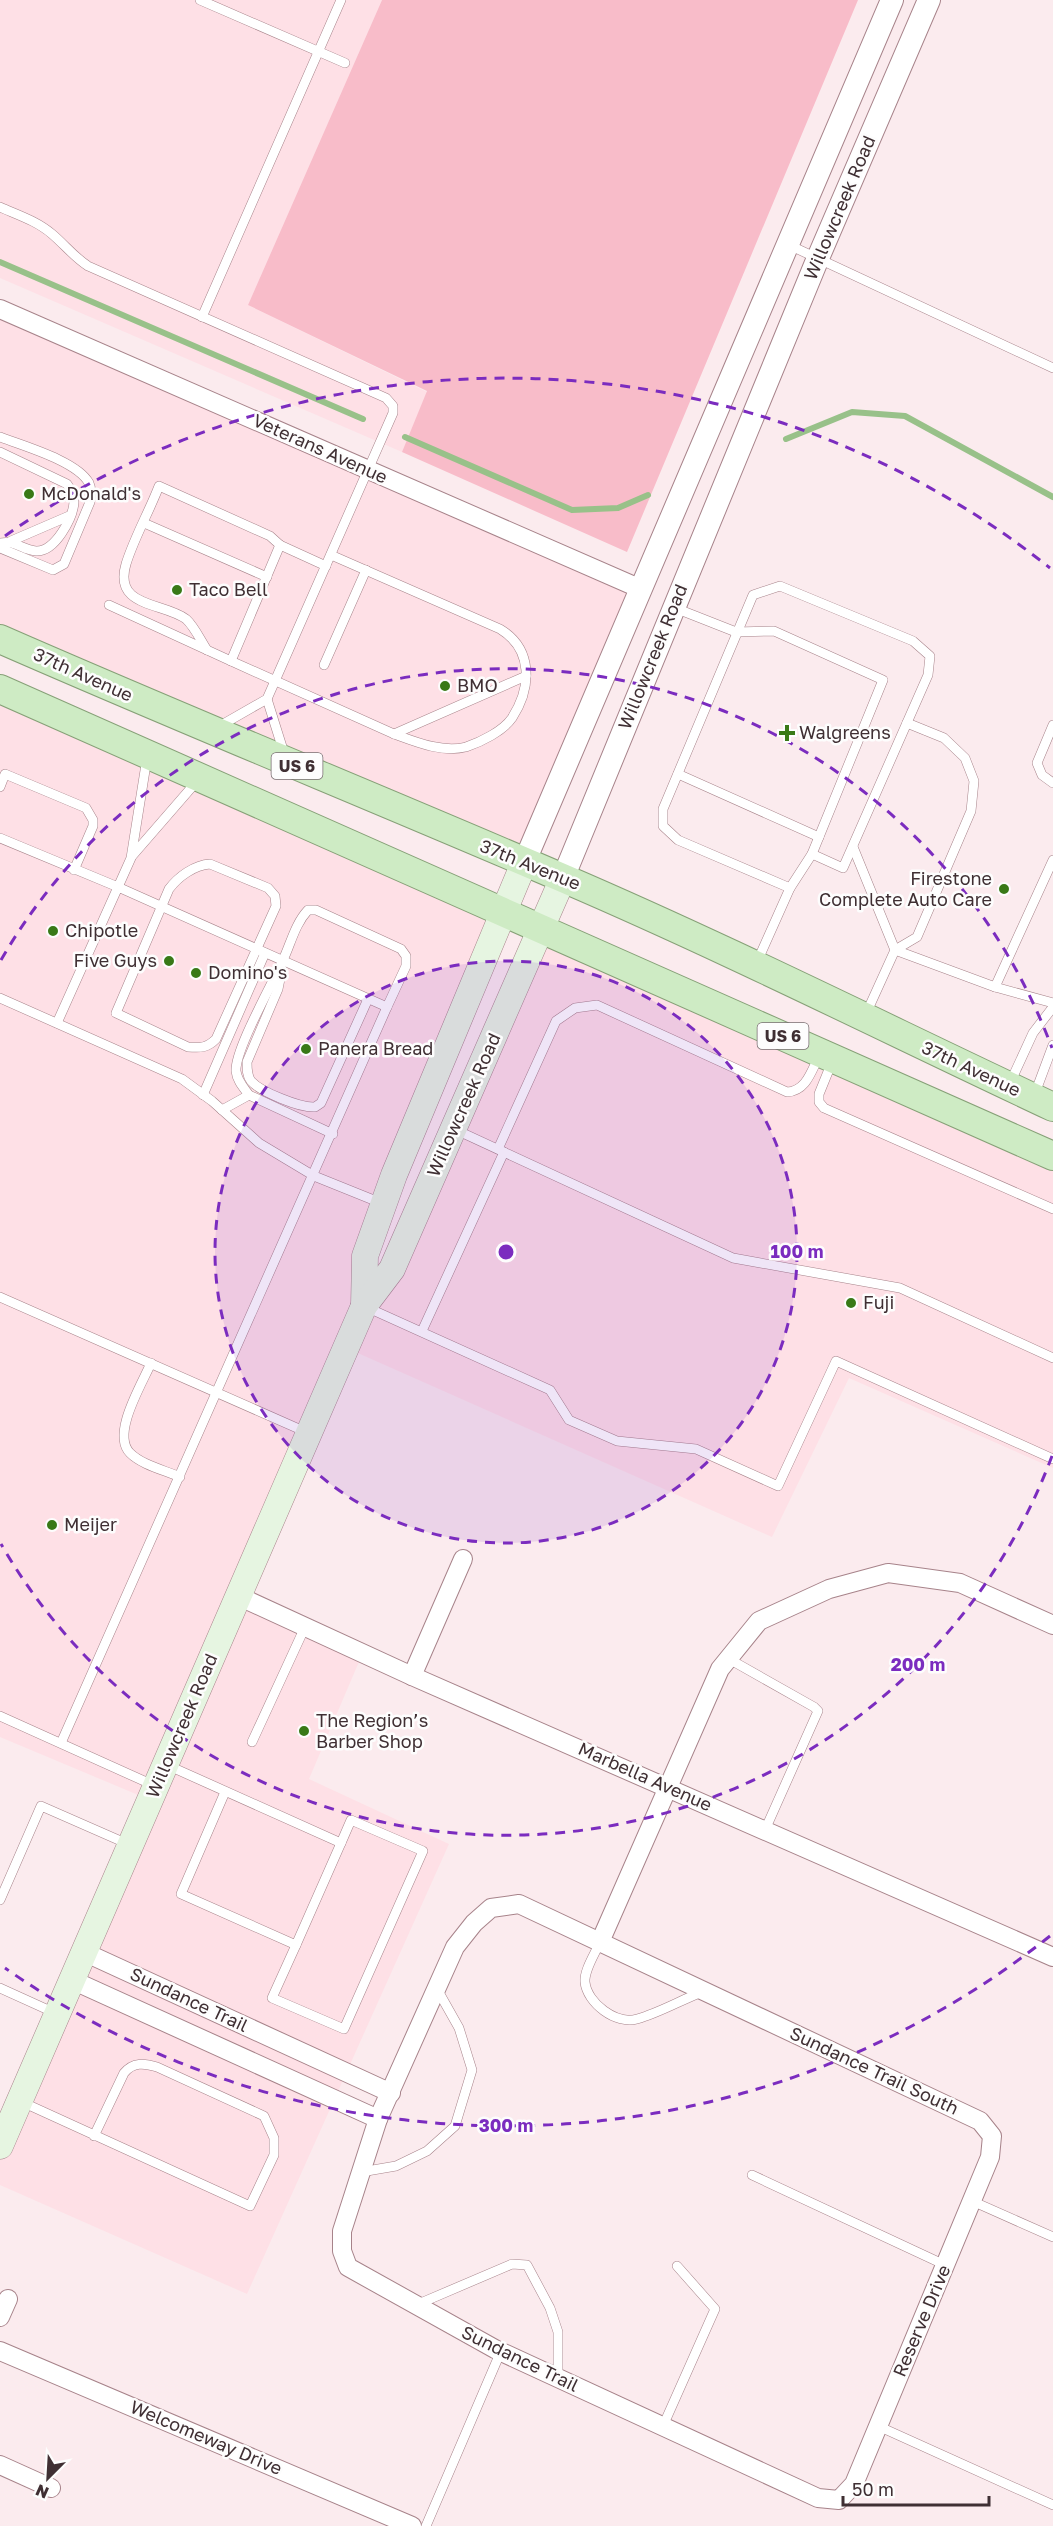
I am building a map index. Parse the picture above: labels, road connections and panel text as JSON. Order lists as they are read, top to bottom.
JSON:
{
  "streets": {
    "main road": ["Willowcreek Road", "37th Avenue", "US 6"],
    "street": [
      "Veterans Avenue",
      "Marbella Avenue",
      "Sundance Trail",
      "Sundance Trail South",
      "Reserve Drive",
      "Welcomeway Drive"
    ]
  },
  "crossings": [
    ["Willowcreek Road", "Veterans Avenue"],
    ["Willowcreek Road", "37th Avenue"],
    ["Willowcreek Road", "US 6"],
    ["Willowcreek Road", "Marbella Avenue"],
    ["Willowcreek Road", "Sundance Trail"],
    ["Sundance Trail", "Sundance Trail South"],
    ["Sundance Trail", "Reserve Drive"],
    ["Sundance Trail South", "Reserve Drive"]
  ],
  "places": {
    "other": [
      "McDonald's",
      "Taco Bell",
      "BMO",
      "Firestone Complete Auto Care",
      "Chipotle",
      "Five Guys",
      "Domino's",
      "Panera Bread",
      "Fuji",
      "Meijer",
      "The Region’s Barber Shop"
    ],
    "health": ["Walgreens"]
  },
  "scale_bar": "50 m",
  "north": "bottom left",
  "rings": ["100 m", "200 m", "300 m"]
}
